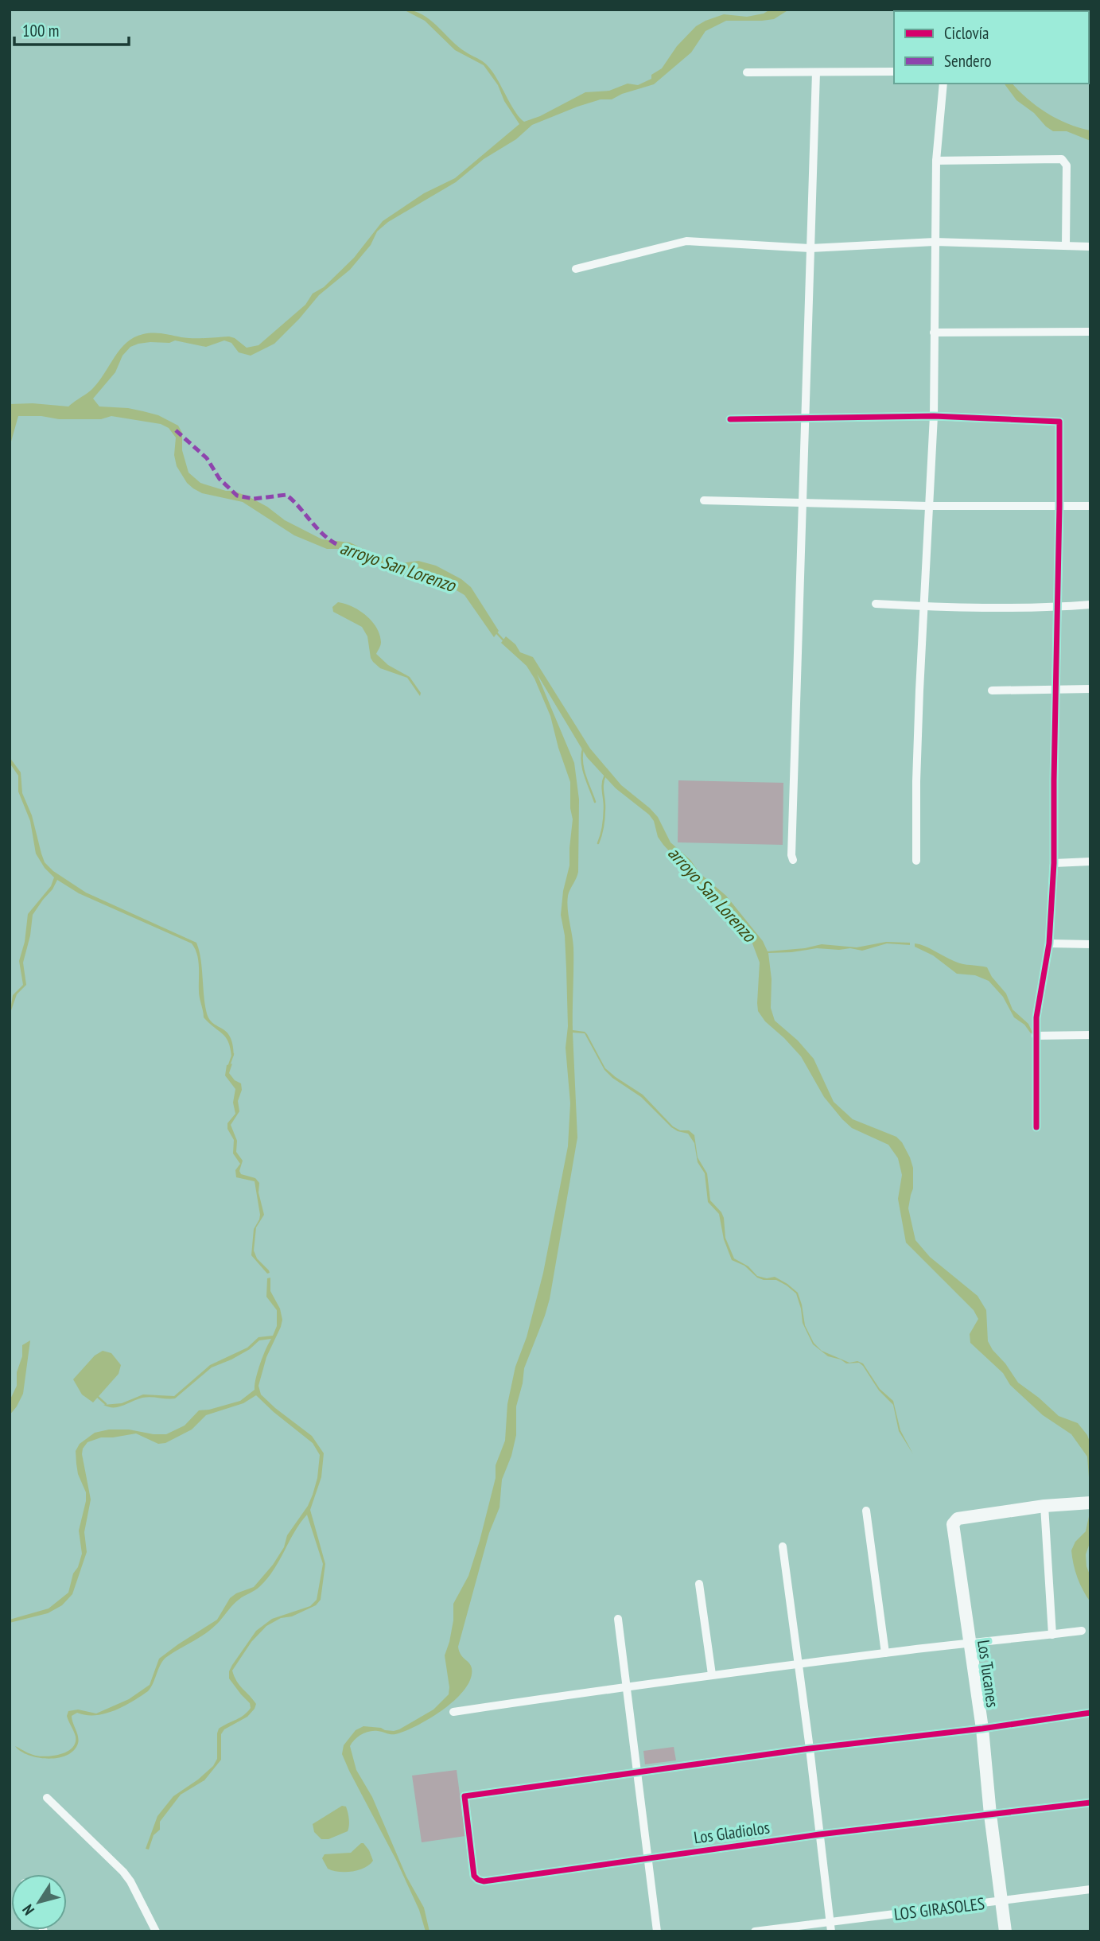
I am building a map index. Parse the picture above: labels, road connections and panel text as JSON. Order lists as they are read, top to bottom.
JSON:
{
  "streets": {
    "street": ["Los Tucanes", "Los Gladiolos", "LOS GIRASOLES"]
  },
  "crossings": [
    ["Los Tucanes", "Los Gladiolos"],
    ["Los Tucanes", "LOS GIRASOLES"]
  ],
  "water": ["arroyo San Lorenzo"],
  "legend": ["Ciclovía", "Sendero"],
  "scale_bar": "100 m",
  "north": "bottom left"
}
